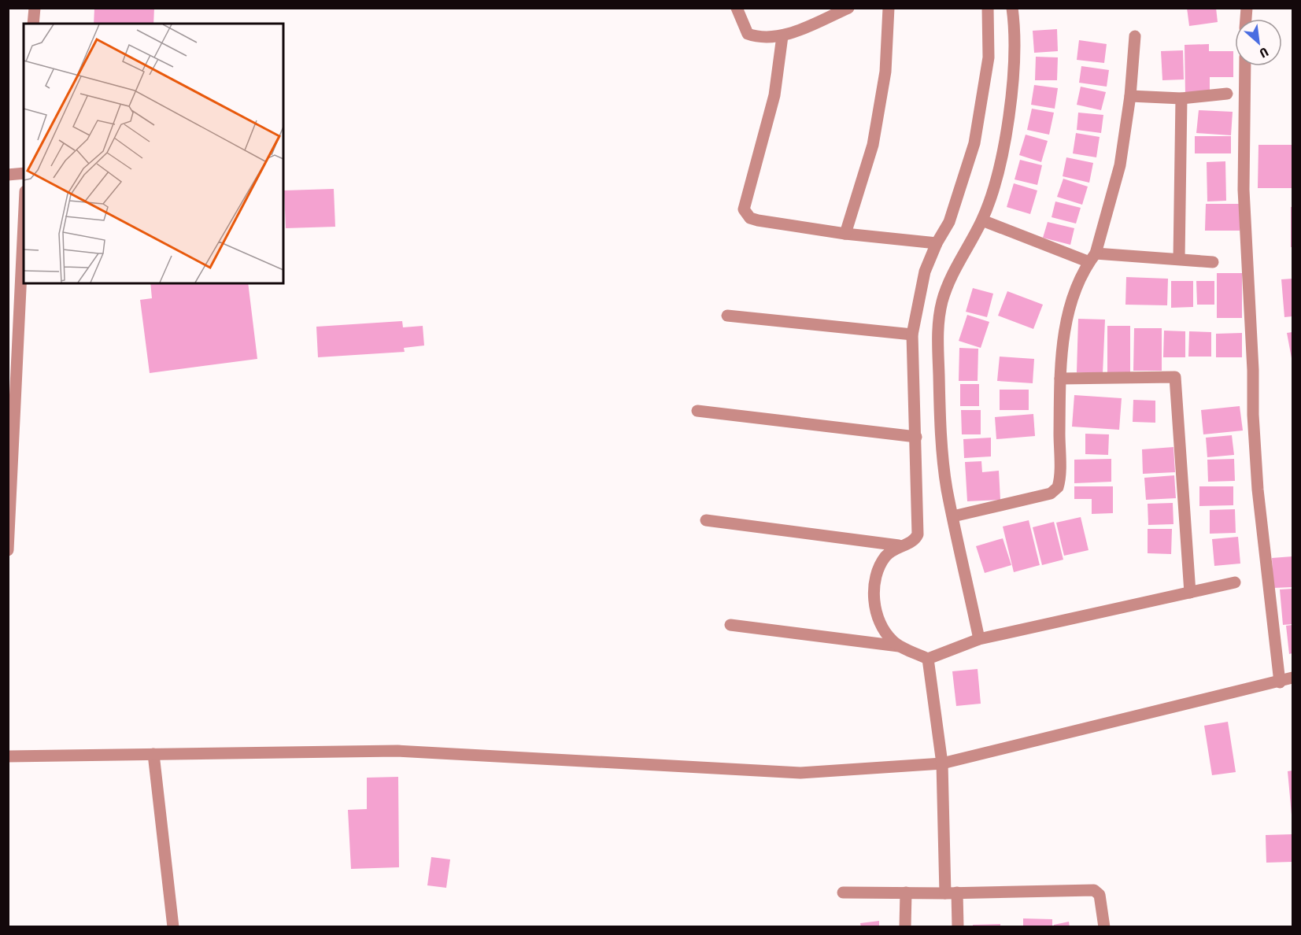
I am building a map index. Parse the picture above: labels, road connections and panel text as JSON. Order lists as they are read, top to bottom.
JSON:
{
  "north": "bottom right"
}
